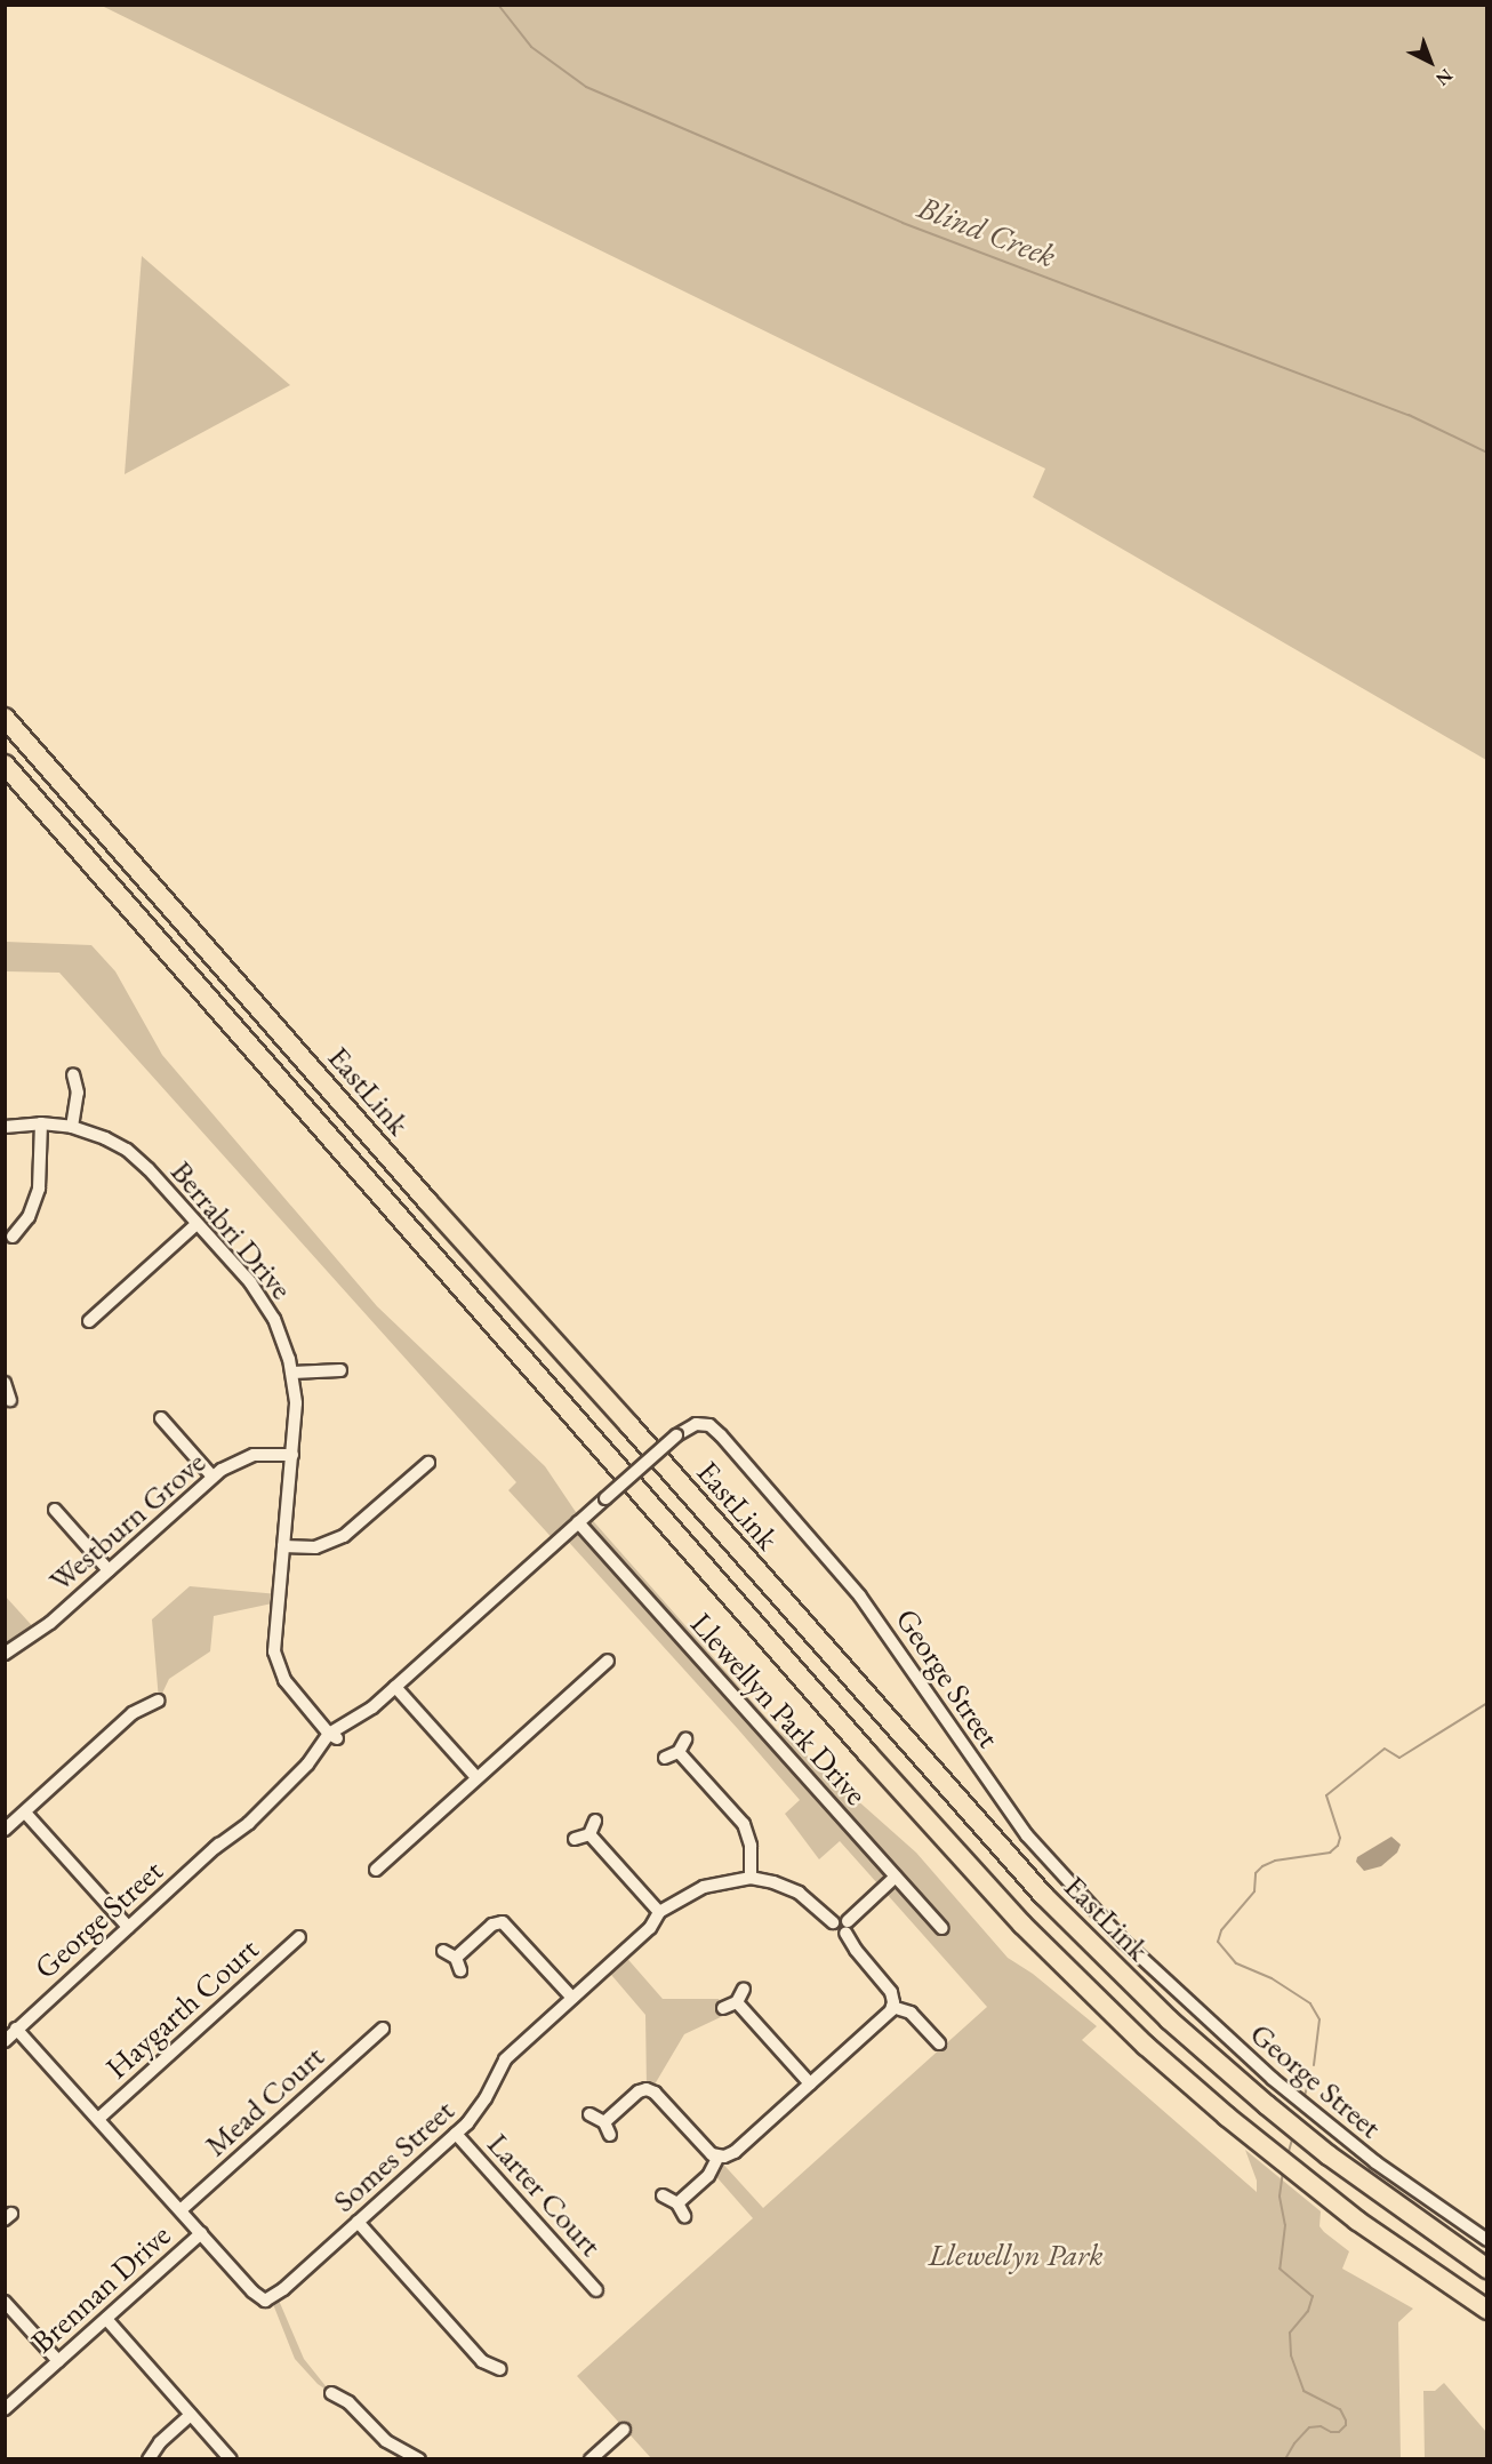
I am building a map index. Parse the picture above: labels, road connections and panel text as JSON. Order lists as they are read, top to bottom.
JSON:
{
  "streets": {
    "highway": ["EastLink"],
    "street": [
      "Berrabri Drive",
      "Westburn Grove",
      "George Street",
      "Llewellyn Park Drive",
      "Haygarth Court",
      "Mead Court",
      "Somes Street",
      "Larter Court",
      "Brennan Drive"
    ]
  },
  "crossings": [
    ["Berrabri Drive", "Westburn Grove"],
    ["Berrabri Drive", "George Street"],
    ["George Street", "Llewellyn Park Drive"],
    ["George Street", "Somes Street"],
    ["Haygarth Court", "Somes Street"],
    ["Mead Court", "Somes Street"],
    ["Somes Street", "Larter Court"],
    ["Somes Street", "Brennan Drive"]
  ],
  "water": ["Blind Creek"],
  "parks": ["Llewellyn Park"],
  "north": "bottom right"
}
